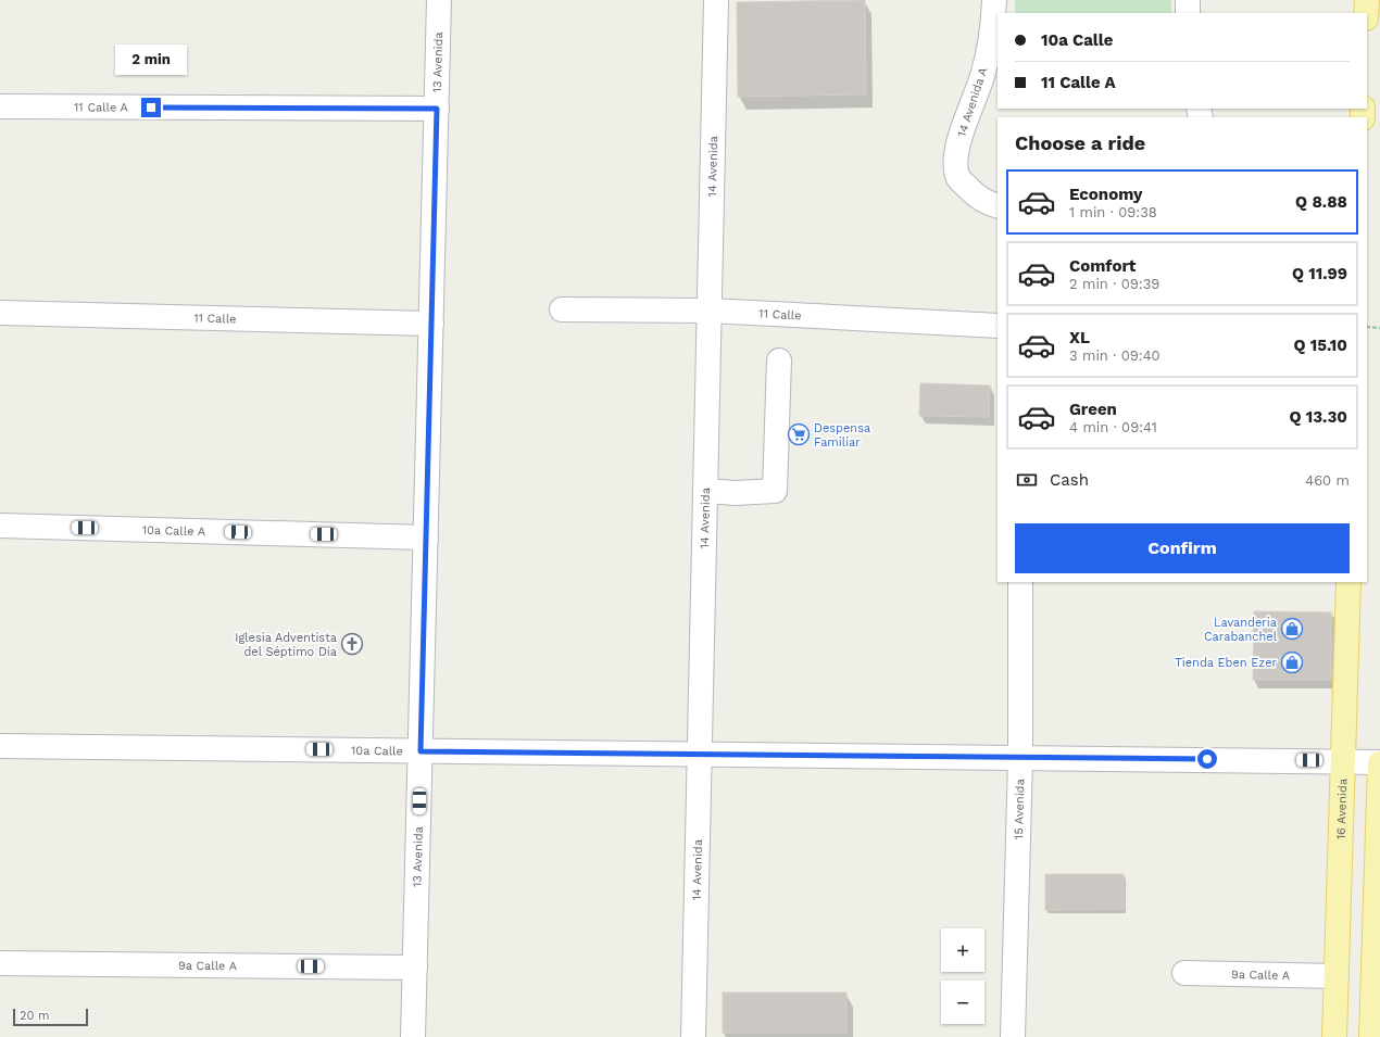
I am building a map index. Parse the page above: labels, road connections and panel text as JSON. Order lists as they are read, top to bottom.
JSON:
{
  "streets": {
    "main road": ["16 Avenida"],
    "street": [
      "13 Avenida",
      "14 Avenida A",
      "11 Calle A",
      "14 Avenida",
      "11 Calle",
      "10a Calle A",
      "10a Calle",
      "15 Avenida",
      "9a Calle A"
    ]
  },
  "crossings": [
    ["13 Avenida", "11 Calle A"],
    ["13 Avenida", "11 Calle"],
    ["13 Avenida", "10a Calle A"],
    ["13 Avenida", "10a Calle"],
    ["13 Avenida", "9a Calle A"],
    ["14 Avenida", "11 Calle"],
    ["14 Avenida", "10a Calle"],
    ["10a Calle", "15 Avenida"],
    ["10a Calle", "16 Avenida"],
    ["16 Avenida", "9a Calle A"]
  ],
  "places": {
    "supermarket": ["Despensa Familiar"],
    "shop": ["Lavanderia Carabanchel", "Tienda Eben Ezer"],
    "church": ["Iglesia Adventista del Séptimo Día"]
  },
  "scale_bar": "20 m",
  "page": {
    "banner": ["10a Calle", "11 Calle A"],
    "bubble": "2 min",
    "heading": "Choose a ride",
    "list": [
      {
        "name": "Economy",
        "note": "1 min · 09:38",
        "value": "Q 8.88"
      },
      {
        "name": "Comfort",
        "note": "2 min · 09:39",
        "value": "Q 11.99"
      },
      {
        "name": "XL",
        "note": "3 min · 09:40",
        "value": "Q 15.10"
      },
      {
        "name": "Green",
        "note": "4 min · 09:41",
        "value": "Q 13.30"
      }
    ],
    "pay": ["Cash", "460 m"],
    "buttons": "Confirm",
    "map_buttons": ["+", "−"],
    "scale": "20 m"
  }
}
